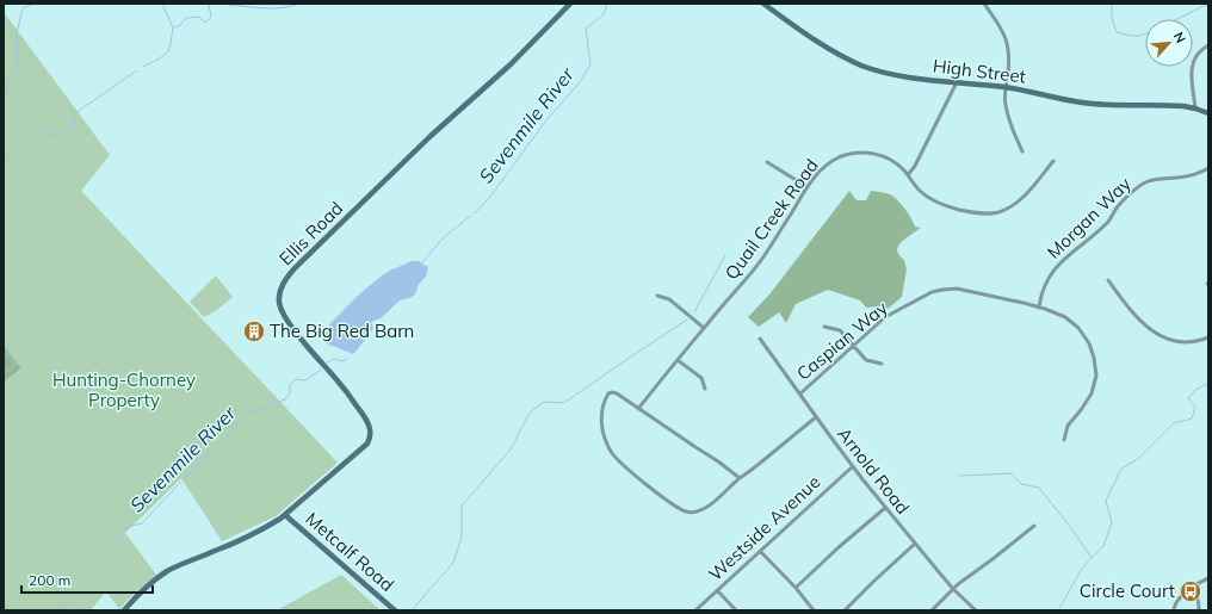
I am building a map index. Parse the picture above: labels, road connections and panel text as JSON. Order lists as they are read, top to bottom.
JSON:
{
  "streets": {
    "street": [
      "High Street",
      "Morgan Way",
      "Quail Creek Road",
      "Ellis Road",
      "Caspian Way",
      "Arnold Road",
      "Westside Avenue",
      "Metcalf Road"
    ]
  },
  "crossings": [
    ["Morgan Way", "Caspian Way"],
    ["Ellis Road", "Metcalf Road"],
    ["Caspian Way", "Arnold Road"],
    ["Arnold Road", "Westside Avenue"]
  ],
  "water": ["Sevenmile River"],
  "parks": ["Hunting-Chorney Property"],
  "places": {
    "building": ["The Big Red Barn"],
    "bus stop": ["Circle Court"]
  },
  "scale_bar": "200 m",
  "north": "top right"
}
